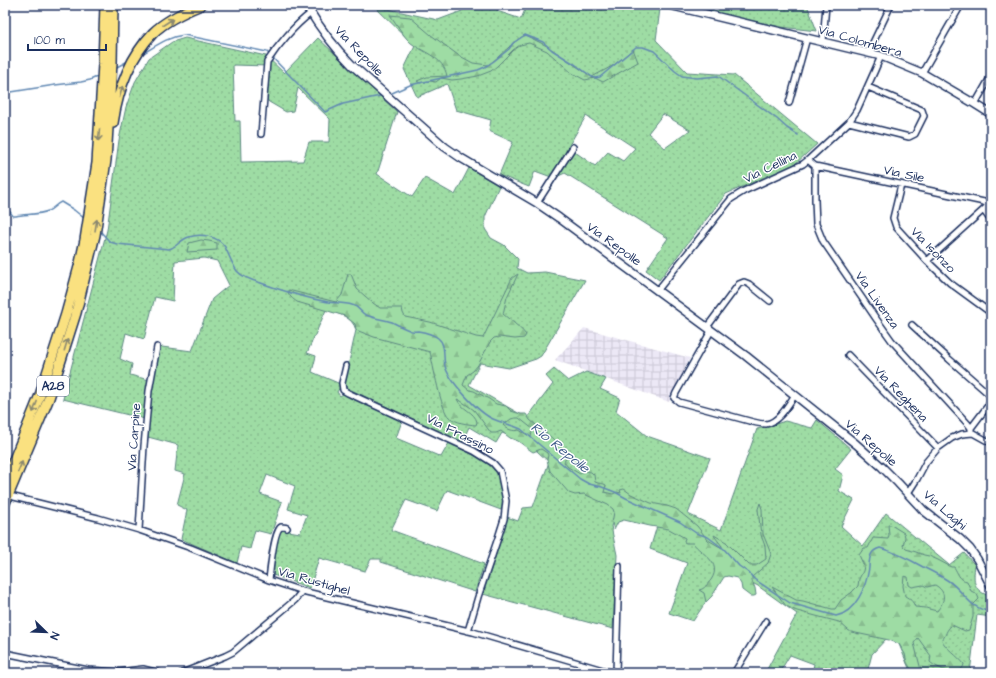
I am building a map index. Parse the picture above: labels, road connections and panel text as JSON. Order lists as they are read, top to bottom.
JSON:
{
  "streets": {
    "highway": ["A28"],
    "street": [
      "Via Colombera",
      "Via Repolle",
      "Via Cellina",
      "Via Sile",
      "Via Isonzo",
      "Via Livenza",
      "Via Reghena",
      "Via Frassino",
      "Via Carpine",
      "Via Laghi",
      "Via Rustighel"
    ]
  },
  "crossings": [
    ["Via Colombera", "Via Cellina"],
    ["Via Repolle", "Via Cellina"],
    ["Via Repolle", "Via Laghi"],
    ["Via Sile", "Via Isonzo"],
    ["Via Sile", "Via Livenza"],
    ["Via Frassino", "Via Rustighel"],
    ["Via Carpine", "Via Rustighel"]
  ],
  "water": ["Rio Repolle"],
  "scale_bar": "100 m",
  "north": "bottom right"
}
